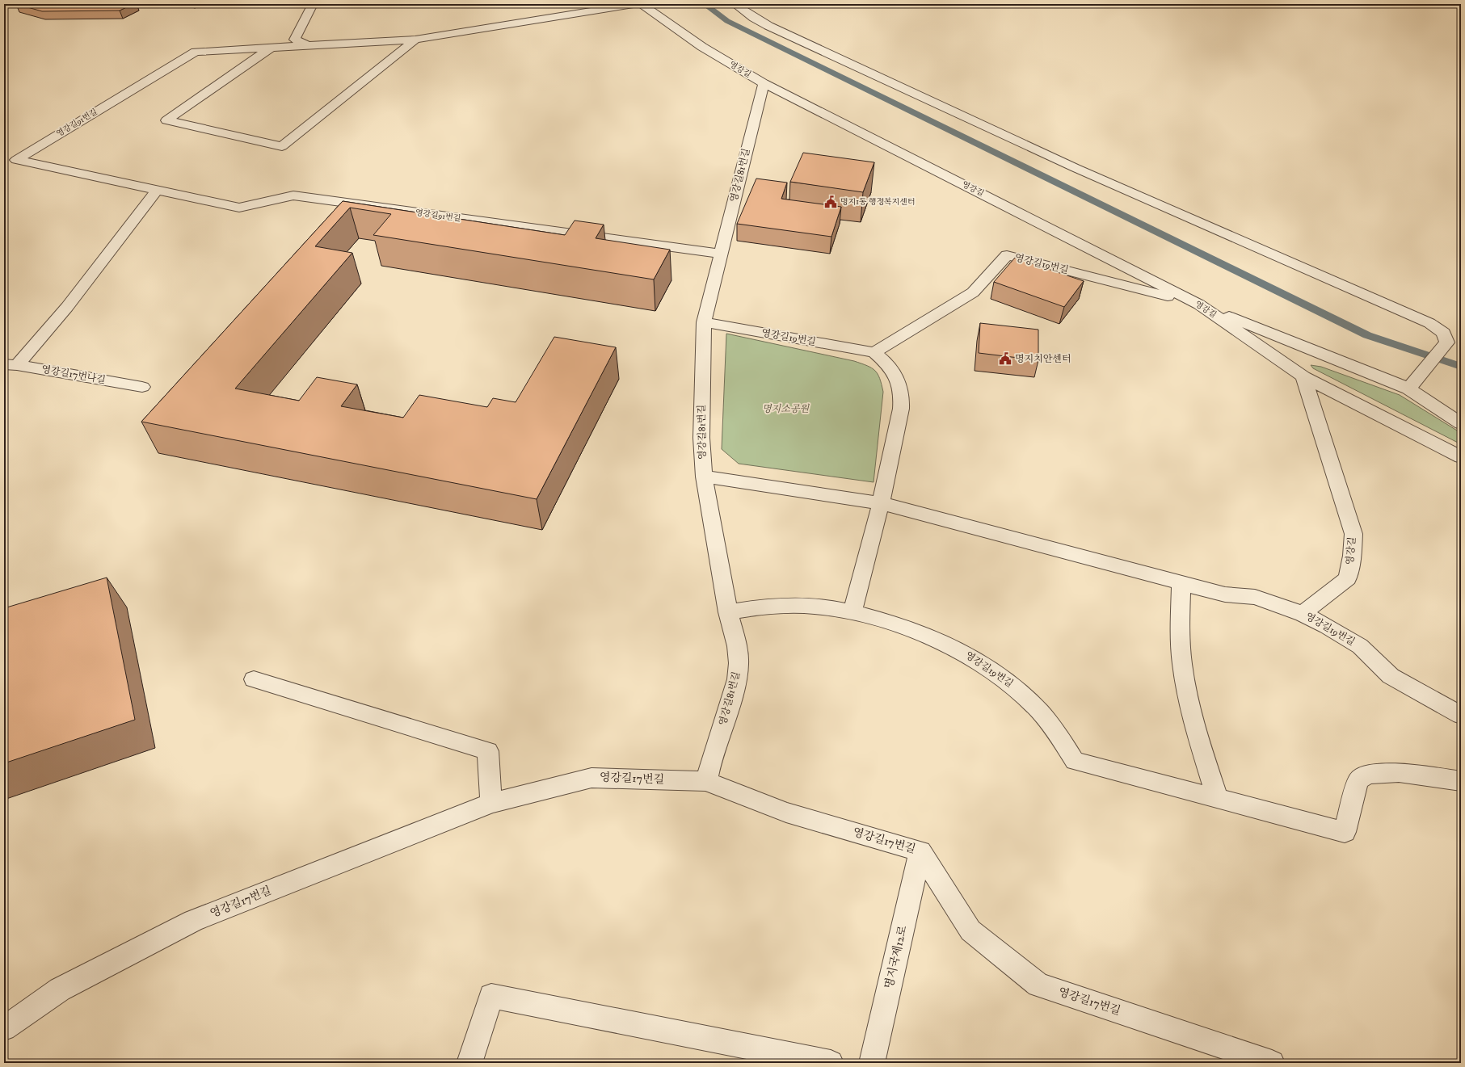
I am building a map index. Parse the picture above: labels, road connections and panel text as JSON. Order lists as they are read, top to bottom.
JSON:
{
  "streets": {
    "street": [
      "영강길",
      "영강길91번길",
      "영강길81번길",
      "영강길19번길",
      "영강길17번나길",
      "영강길17번길",
      "명지국제12로"
    ]
  },
  "crossings": [
    ["영강길", "영강길81번길"],
    ["영강길", "영강길19번길"],
    ["영강길91번길", "영강길81번길"],
    ["영강길81번길", "영강길19번길"],
    ["영강길81번길", "영강길17번길"],
    ["영강길17번길", "명지국제12로"]
  ],
  "parks": ["명지소공원"],
  "places": {
    "public building": ["명지1동 행정복지센터", "명지치안센터"]
  }
}
